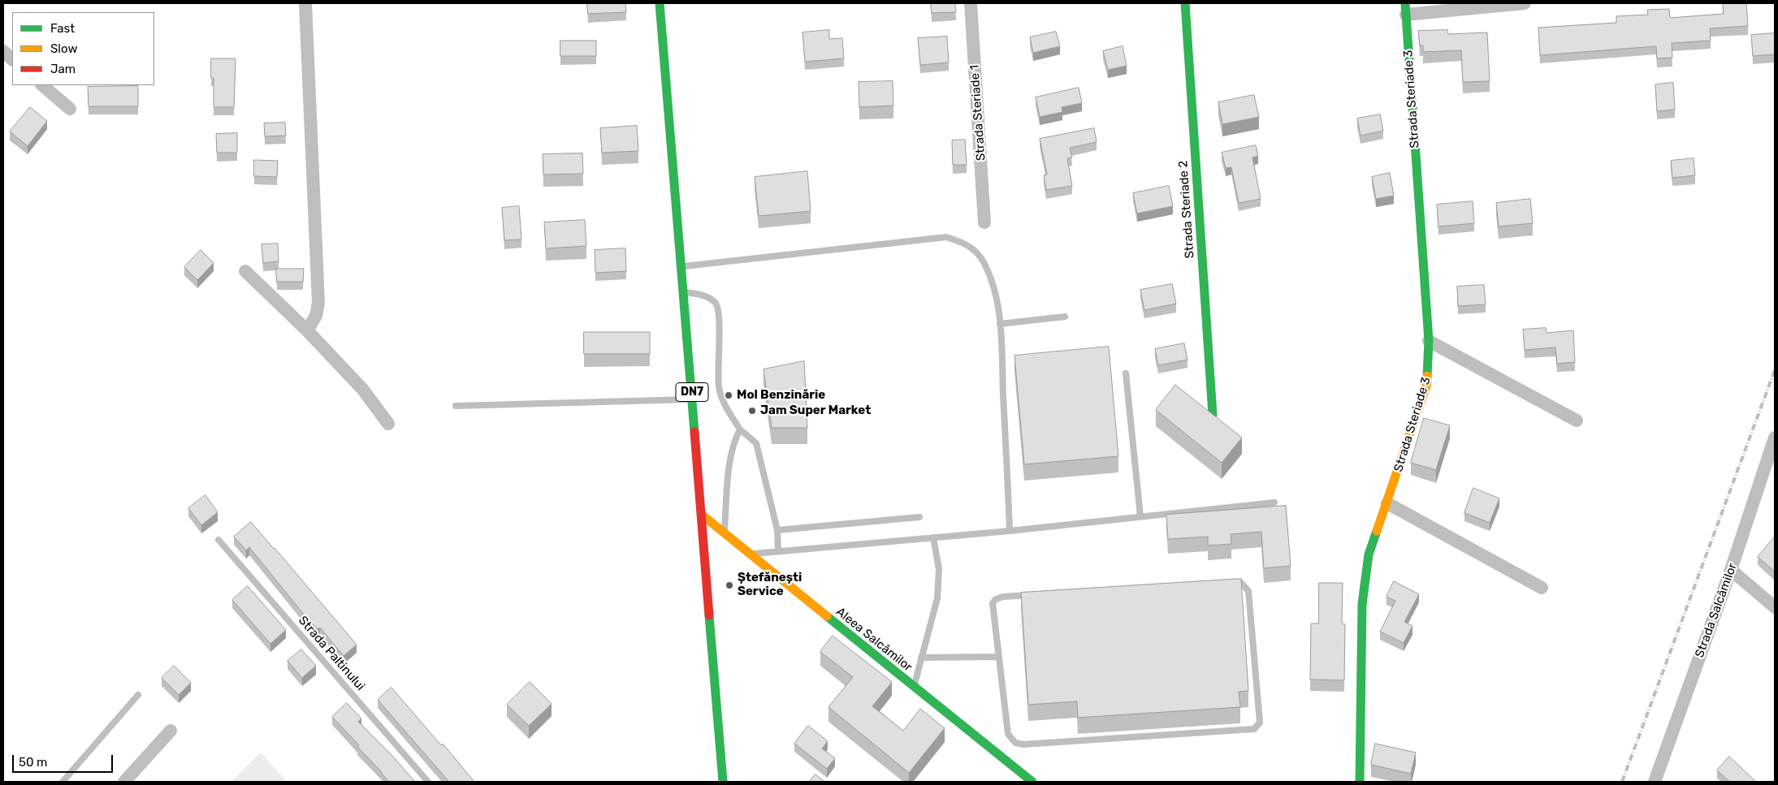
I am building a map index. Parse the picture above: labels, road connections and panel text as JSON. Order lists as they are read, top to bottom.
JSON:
{
  "streets": {
    "street": [
      "Strada Steriade 3",
      "Strada Steriade 1",
      "Strada Steriade 2",
      "DN7",
      "Strada Salcâmilor",
      "Aleea Salcâmilor"
    ],
    "lane": ["Strada Paltinului"]
  },
  "crossings": [
    ["DN7", "Aleea Salcâmilor"]
  ],
  "places": ["Mol Benzinărie", "Jam Super Market", "Ștefănești Service"],
  "legend": ["Fast", "Slow", "Jam"],
  "scale_bar": "50 m"
}
